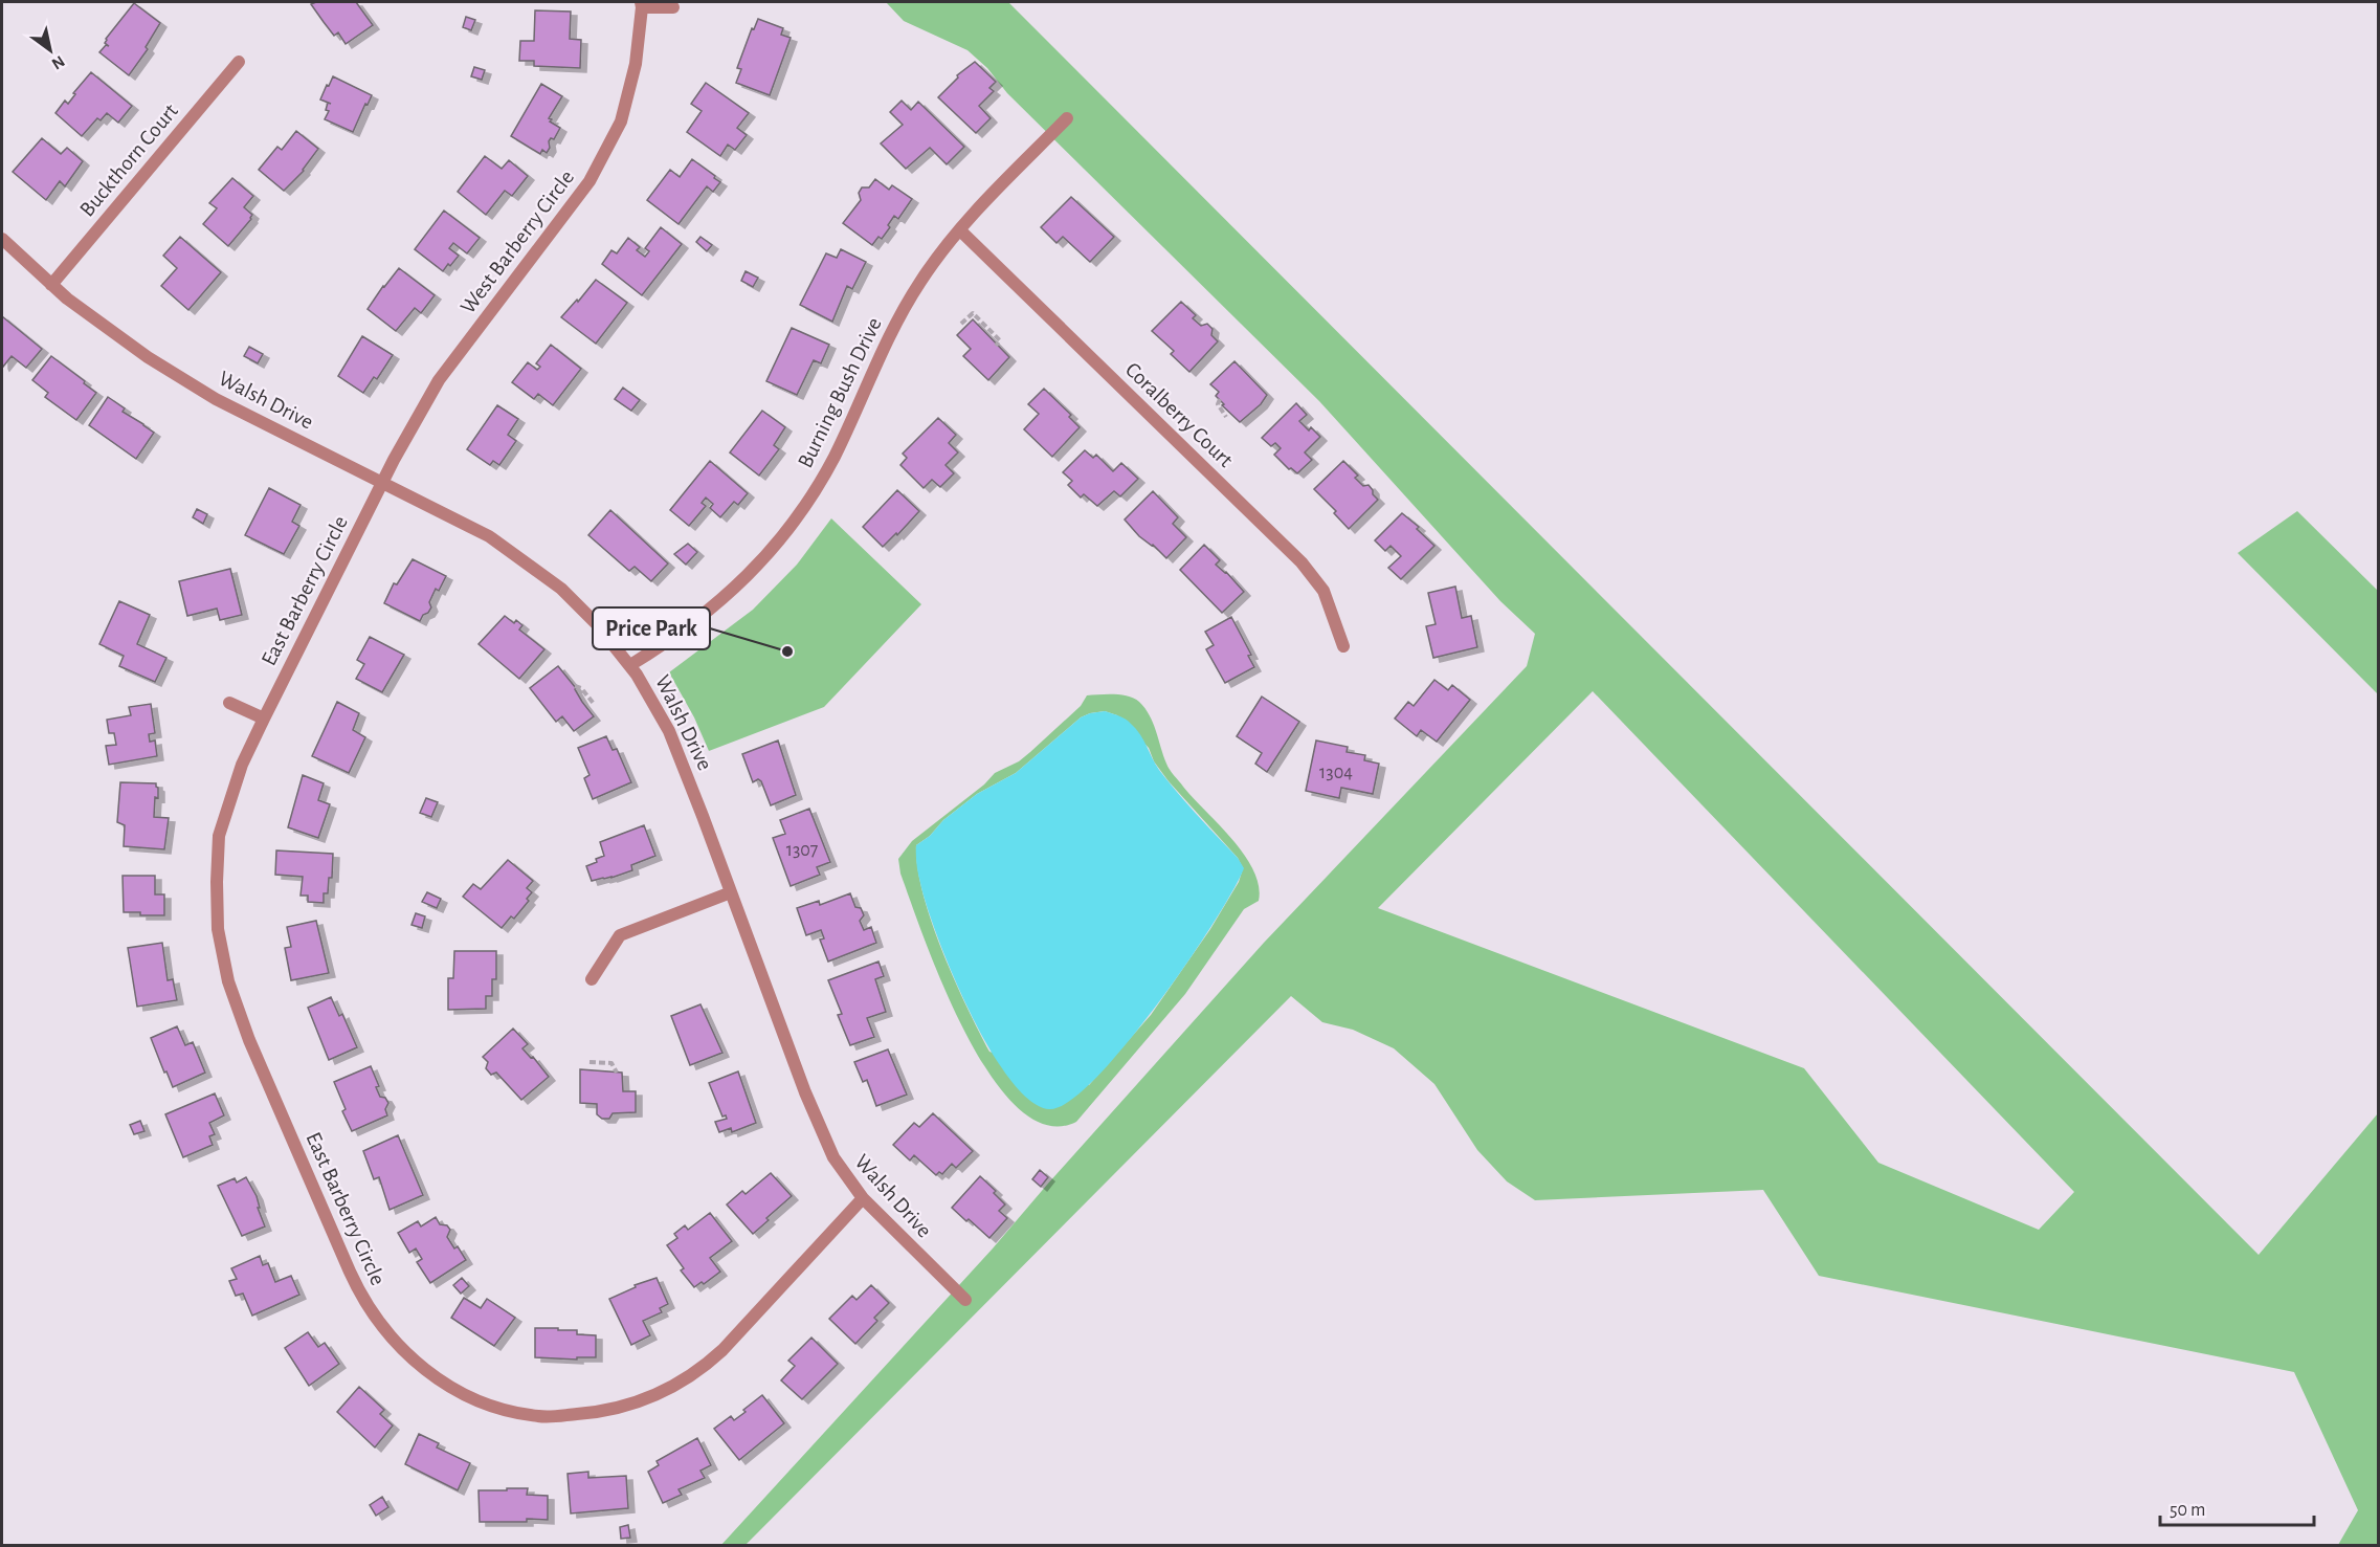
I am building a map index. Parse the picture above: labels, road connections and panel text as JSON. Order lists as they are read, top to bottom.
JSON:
{
  "streets": {
    "street": [
      "Buckthorn Court",
      "West Barberry Circle",
      "Burning Bush Drive",
      "Walsh Drive",
      "Coralberry Court",
      "East Barberry Circle"
    ]
  },
  "crossings": [
    ["Buckthorn Court", "Walsh Drive"],
    ["West Barberry Circle", "Walsh Drive"],
    ["West Barberry Circle", "East Barberry Circle"],
    ["Burning Bush Drive", "Walsh Drive"],
    ["Burning Bush Drive", "Coralberry Court"],
    ["Walsh Drive", "East Barberry Circle"]
  ],
  "places": ["Price Park"],
  "house_numbers": ["1304", "1307"],
  "scale_bar": "50 m",
  "north": "bottom right"
}
